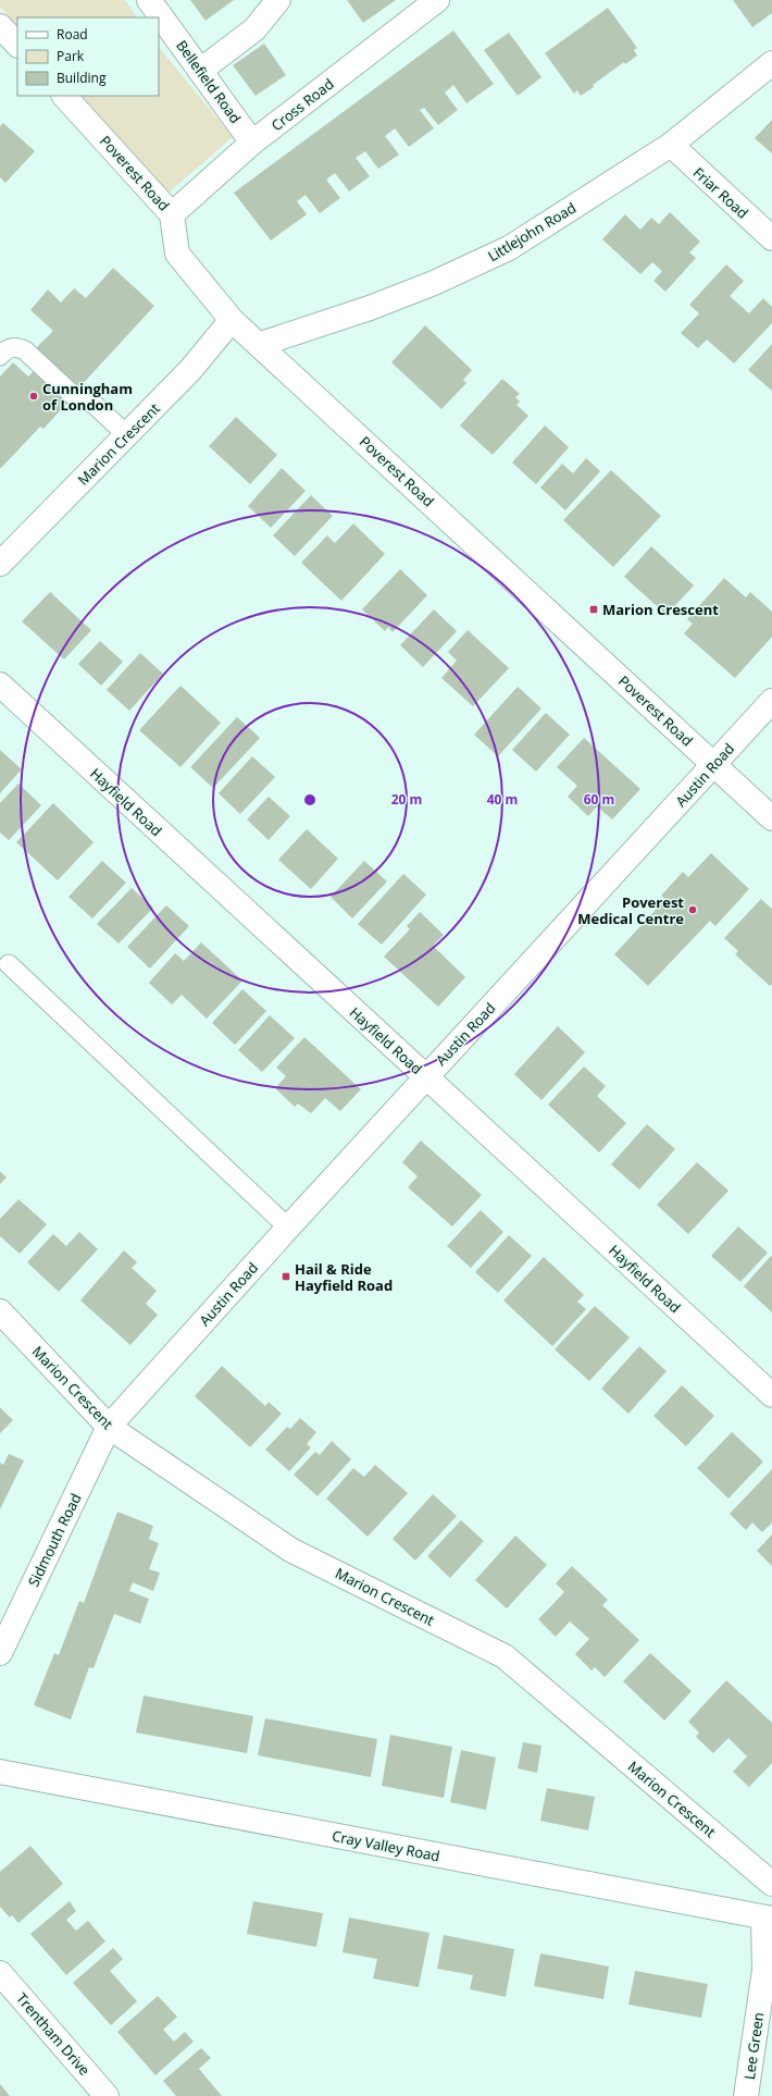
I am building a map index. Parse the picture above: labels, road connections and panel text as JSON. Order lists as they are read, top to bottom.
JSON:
{
  "streets": {
    "street": [
      "Bellefield Road",
      "Cross Road",
      "Poverest Road",
      "Friar Road",
      "Littlejohn Road",
      "Marion Crescent",
      "Austin Road",
      "Hayfield Road",
      "Sidmouth Road",
      "Cray Valley Road",
      "Trentham Drive",
      "Lee Green"
    ]
  },
  "crossings": [
    ["Bellefield Road", "Cross Road"],
    ["Cross Road", "Poverest Road"],
    ["Poverest Road", "Littlejohn Road"],
    ["Poverest Road", "Marion Crescent"],
    ["Poverest Road", "Austin Road"],
    ["Friar Road", "Littlejohn Road"],
    ["Marion Crescent", "Austin Road"],
    ["Marion Crescent", "Sidmouth Road"],
    ["Austin Road", "Hayfield Road"],
    ["Austin Road", "Sidmouth Road"],
    ["Cray Valley Road", "Lee Green"]
  ],
  "places": {
    "other": ["Cunningham of London", "Poverest Medical Centre"],
    "transit": ["Marion Crescent", "Hail & Ride Hayfield Road"]
  },
  "legend": ["Road", "Park", "Building"],
  "rings": ["20 m", "40 m", "60 m"]
}
